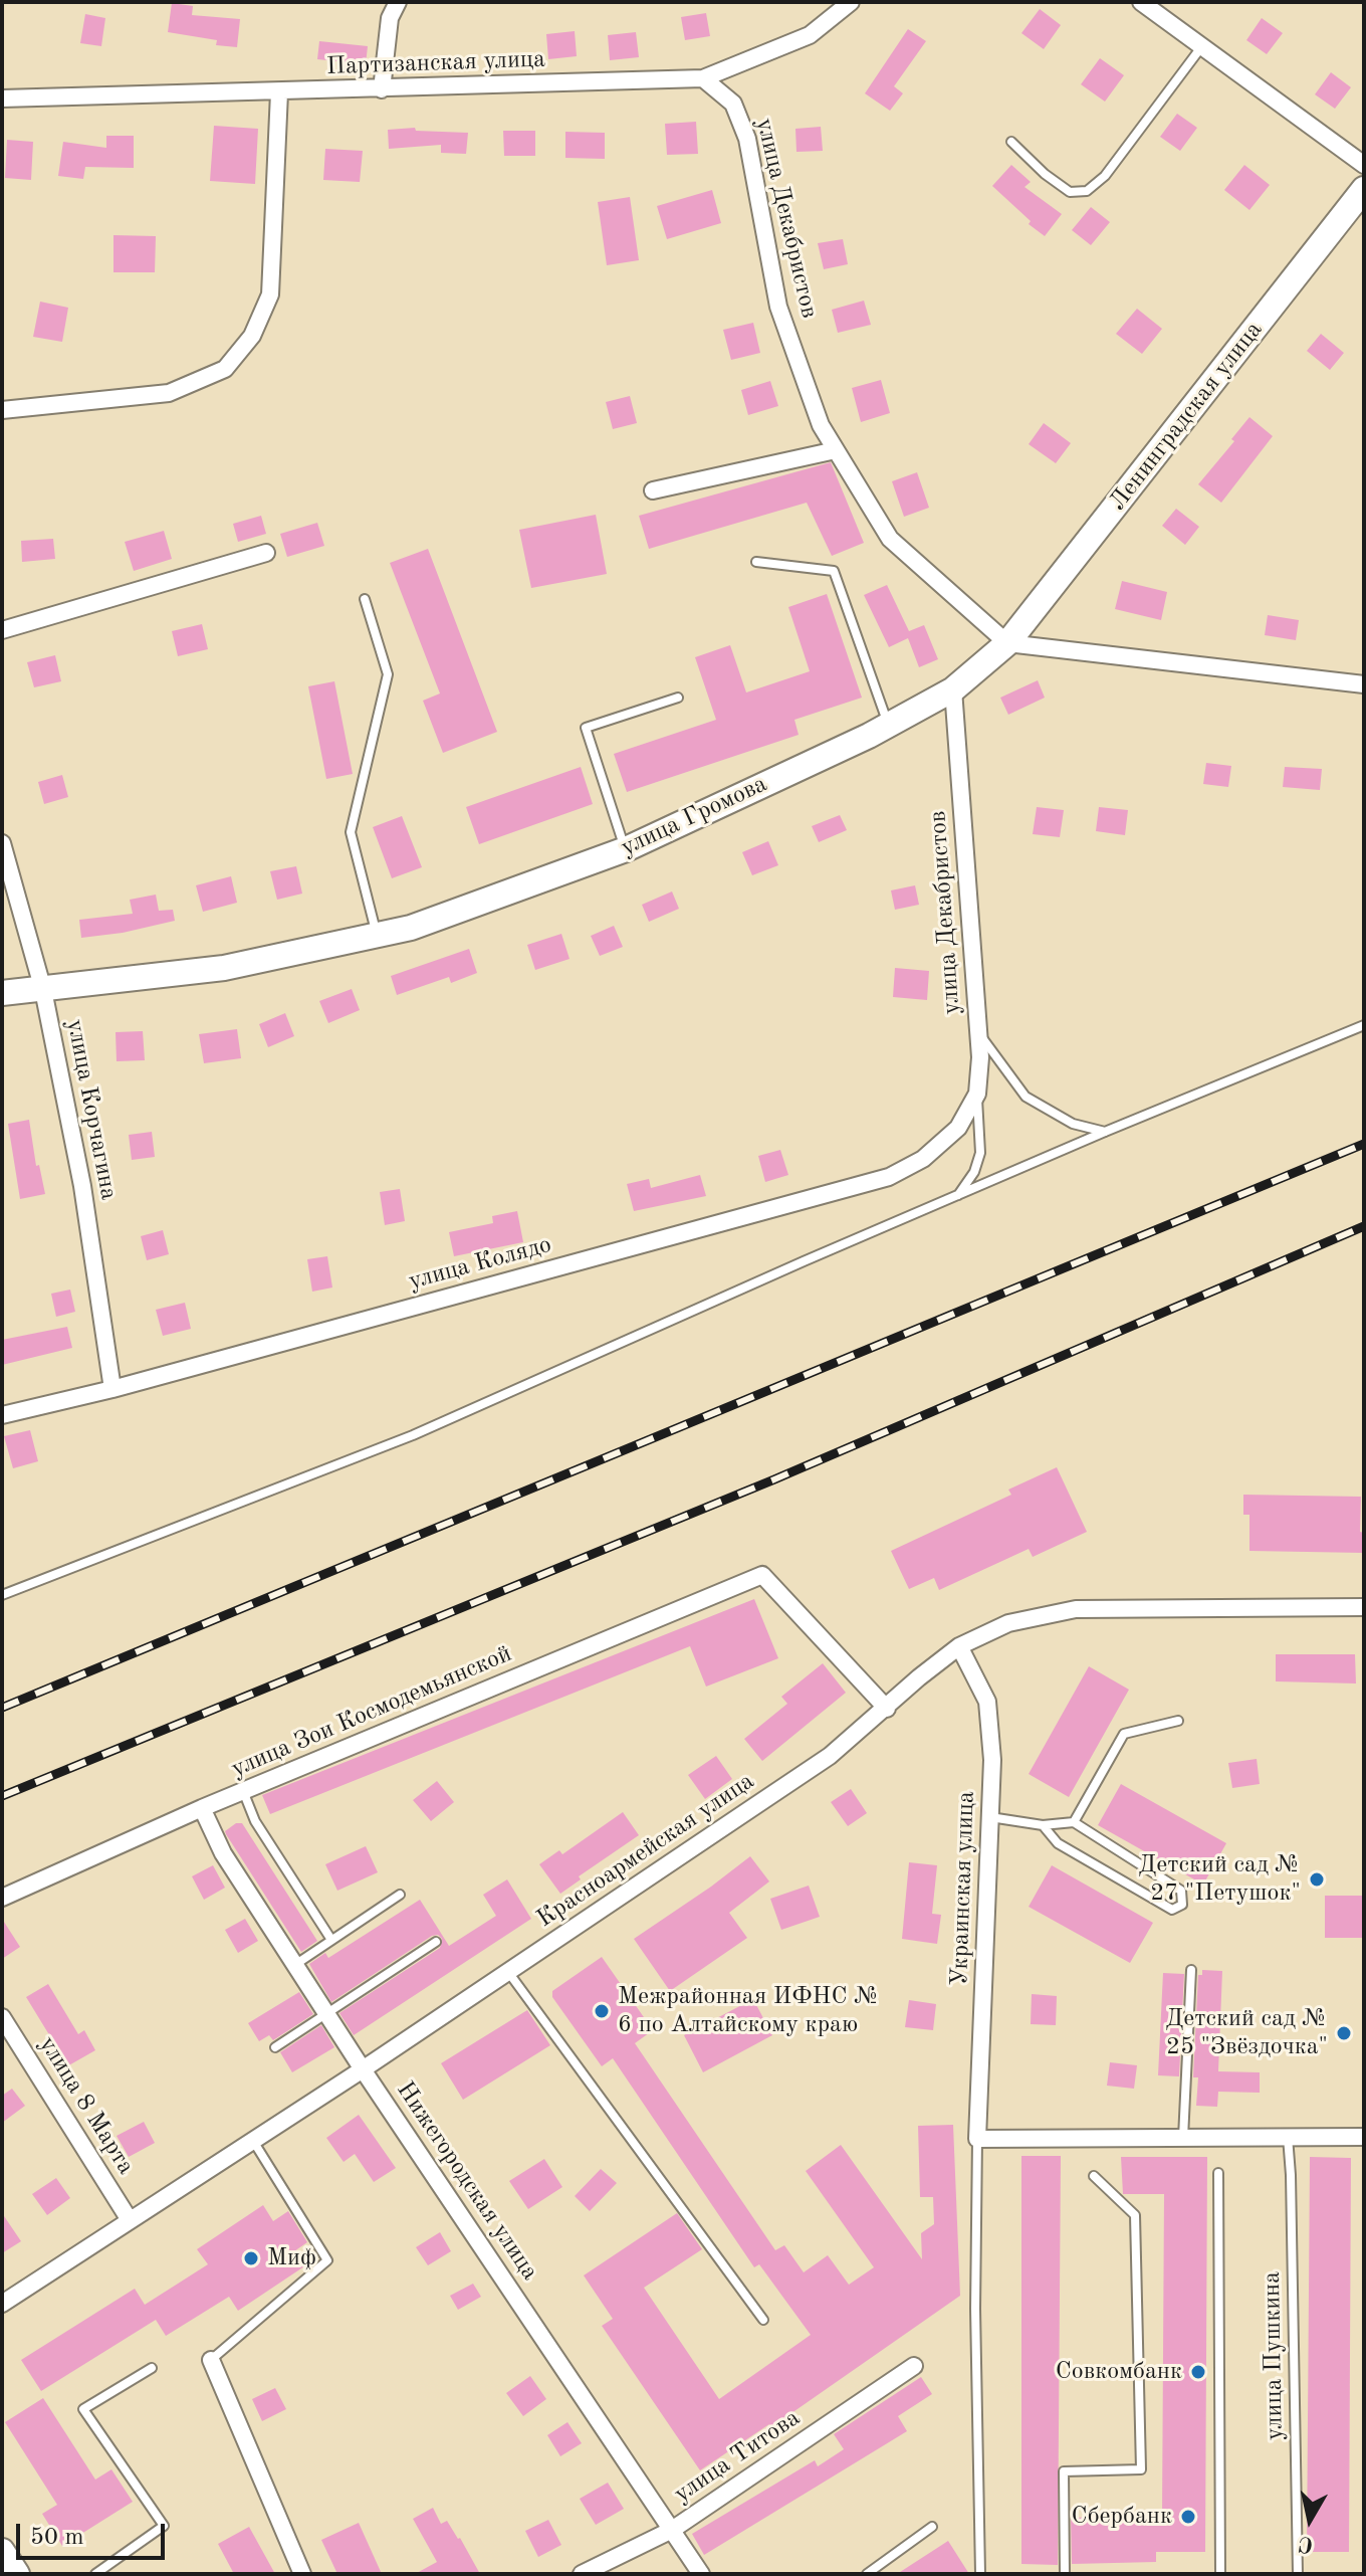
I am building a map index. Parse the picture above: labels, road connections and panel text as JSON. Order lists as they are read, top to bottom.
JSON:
{
  "streets": {
    "street": [
      "Партизанская улица",
      "улица Декабристов",
      "Ленинградская улица",
      "улица Громова",
      "улица Корчагина",
      "улица Колядо",
      "улица Зои Космодемьянской",
      "Красноармейская улица",
      "Украинская улица",
      "улица 8 Марта",
      "Нижегородская улица",
      "улица Титова"
    ],
    "lane": ["улица Пушкина"]
  },
  "crossings": [
    ["Партизанская улица", "улица Декабристов"],
    ["улица Декабристов", "Ленинградская улица"],
    ["улица Декабристов", "улица Громова"],
    ["улица Декабристов", "улица Колядо"],
    ["Ленинградская улица", "улица Громова"],
    ["улица Громова", "улица Корчагина"],
    ["улица Корчагина", "улица Колядо"],
    ["улица Зои Космодемьянской", "Красноармейская улица"],
    ["улица Зои Космодемьянской", "Нижегородская улица"],
    ["Красноармейская улица", "Украинская улица"],
    ["Красноармейская улица", "улица 8 Марта"],
    ["Красноармейская улица", "Нижегородская улица"],
    ["Нижегородская улица", "улица Титова"]
  ],
  "places": [
    "Детский сад № 27 \"Петушок\"",
    "Межрайонная ИФНС № 6 по Алтайскому краю",
    "Детский сад № 25 \"Звёздочка\"",
    "Миф",
    "Совкомбанк",
    "Сбербанк"
  ],
  "scale_bar": "50 m",
  "north": "bottom"
}
